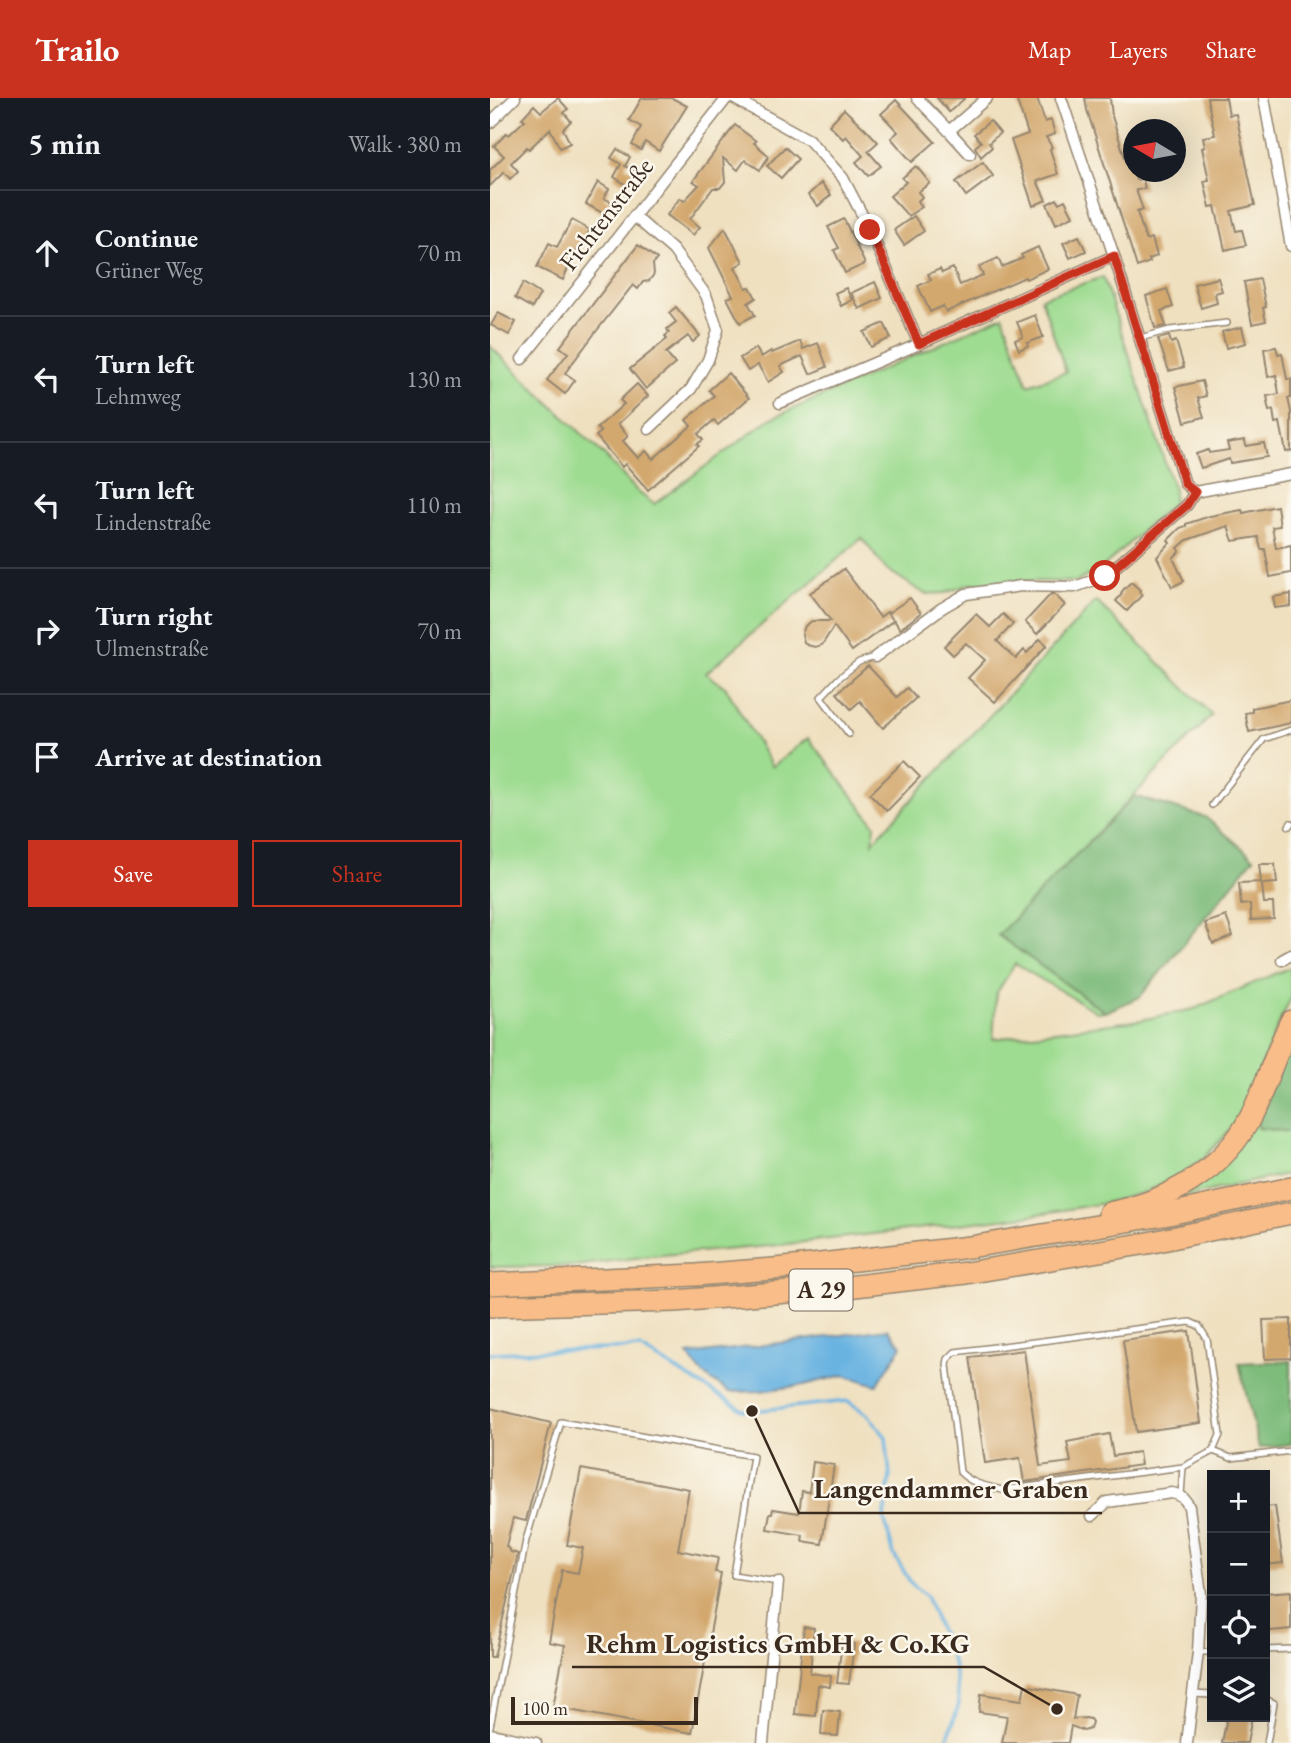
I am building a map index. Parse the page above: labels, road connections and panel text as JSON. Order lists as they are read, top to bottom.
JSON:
{
  "streets": {
    "highway": ["A 29"],
    "street": ["Fichtenstraße"]
  },
  "places": ["Langendammer Graben", "Rehm Logistics GmbH & Co.KG"],
  "scale_bar": "100 m",
  "north": "left",
  "page": {
    "header": "Trailo",
    "nav": ["Map", "Layers", "Share"],
    "heading": ["5 min", "Walk · 380 m"],
    "list": [
      ["Continue", "Grüner Weg", "70 m"],
      ["Turn left", "Lehmweg", "130 m"],
      ["Turn left", "Lindenstraße", "110 m"],
      ["Turn right", "Ulmenstraße", "70 m"],
      "Arrive at destination"
    ],
    "buttons": ["Save", "Share"],
    "map_buttons": ["+", "−"],
    "scale": "100 m"
  }
}
